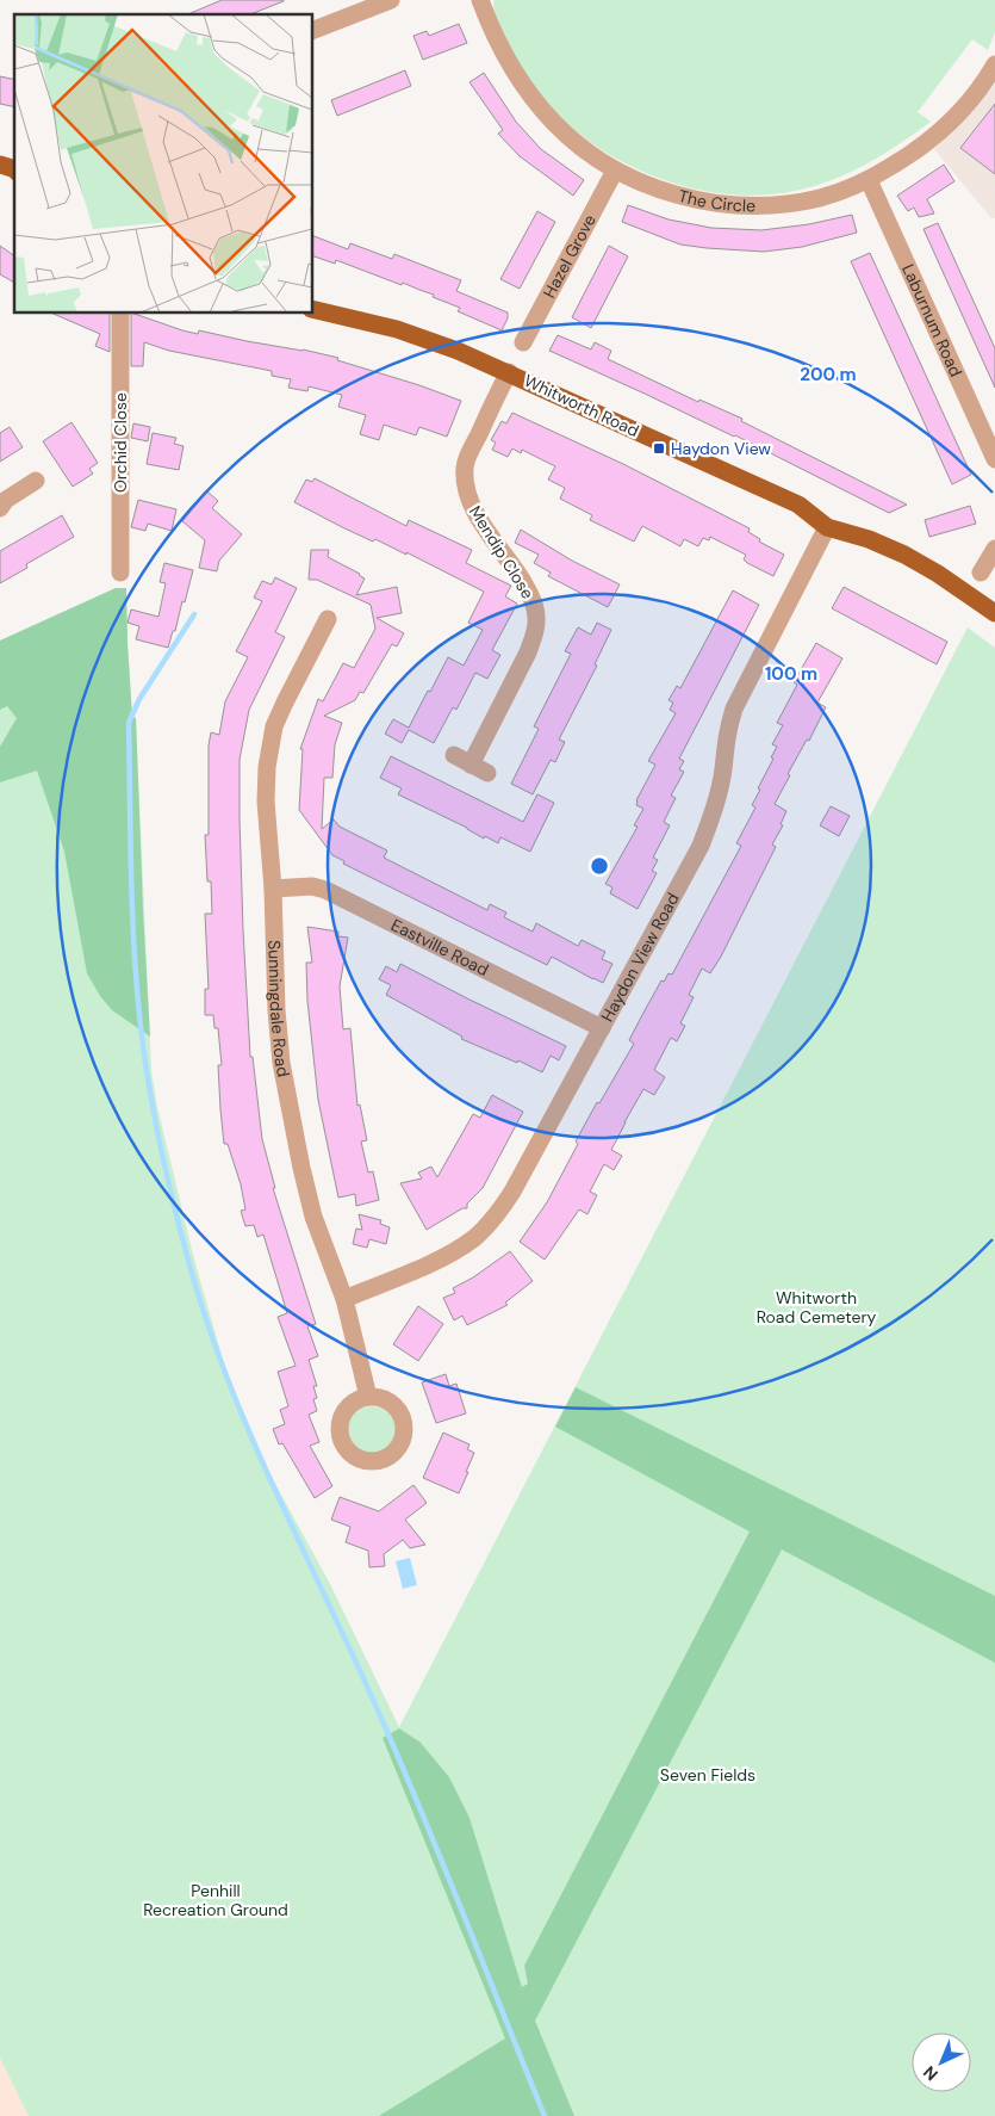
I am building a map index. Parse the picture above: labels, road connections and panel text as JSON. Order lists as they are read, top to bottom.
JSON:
{
  "streets": {
    "main road": ["Whitworth Road"],
    "street": [
      "The Circle",
      "Hazel Grove",
      "Laburnum Road",
      "Orchid Close",
      "Mendip Close",
      "Eastville Road",
      "Haydon View Road",
      "Sunningdale Road"
    ]
  },
  "crossings": [
    ["The Circle", "Hazel Grove"],
    ["The Circle", "Laburnum Road"],
    ["Whitworth Road", "Mendip Close"],
    ["Whitworth Road", "Haydon View Road"],
    ["Eastville Road", "Haydon View Road"],
    ["Eastville Road", "Sunningdale Road"],
    ["Haydon View Road", "Sunningdale Road"]
  ],
  "parks": ["Whitworth Road Cemetery", "Seven Fields", "Penhill Recreation Ground"],
  "places": {
    "transit": ["Haydon View"]
  },
  "north": "bottom left",
  "rings": ["200 m", "100 m"]
}
